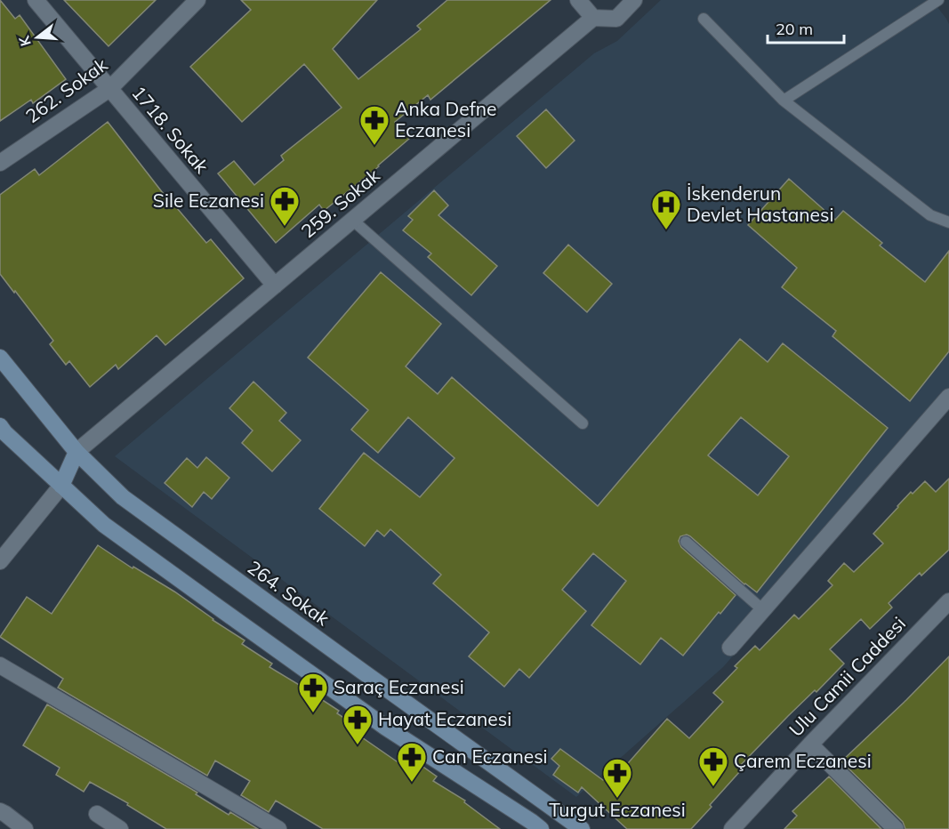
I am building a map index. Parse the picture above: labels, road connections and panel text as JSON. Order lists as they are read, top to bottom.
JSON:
{
  "streets": {
    "street": [
      "262. Sokak",
      "1718. Sokak",
      "259. Sokak",
      "264. Sokak",
      "Ulu Camii Caddesi"
    ]
  },
  "crossings": [
    ["262. Sokak", "1718. Sokak"],
    ["1718. Sokak", "259. Sokak"],
    ["259. Sokak", "264. Sokak"]
  ],
  "places": {
    "pharmacy": [
      "Anka Defne Eczanesi",
      "Sile Eczanesi",
      "Saraç Eczanesi",
      "Hayat Eczanesi",
      "Can Eczanesi",
      "Çarem Eczanesi",
      "Turgut Eczanesi"
    ],
    "hospital": ["İskenderun Devlet Hastanesi"]
  },
  "scale_bar": "20 m",
  "north": "left"
}
